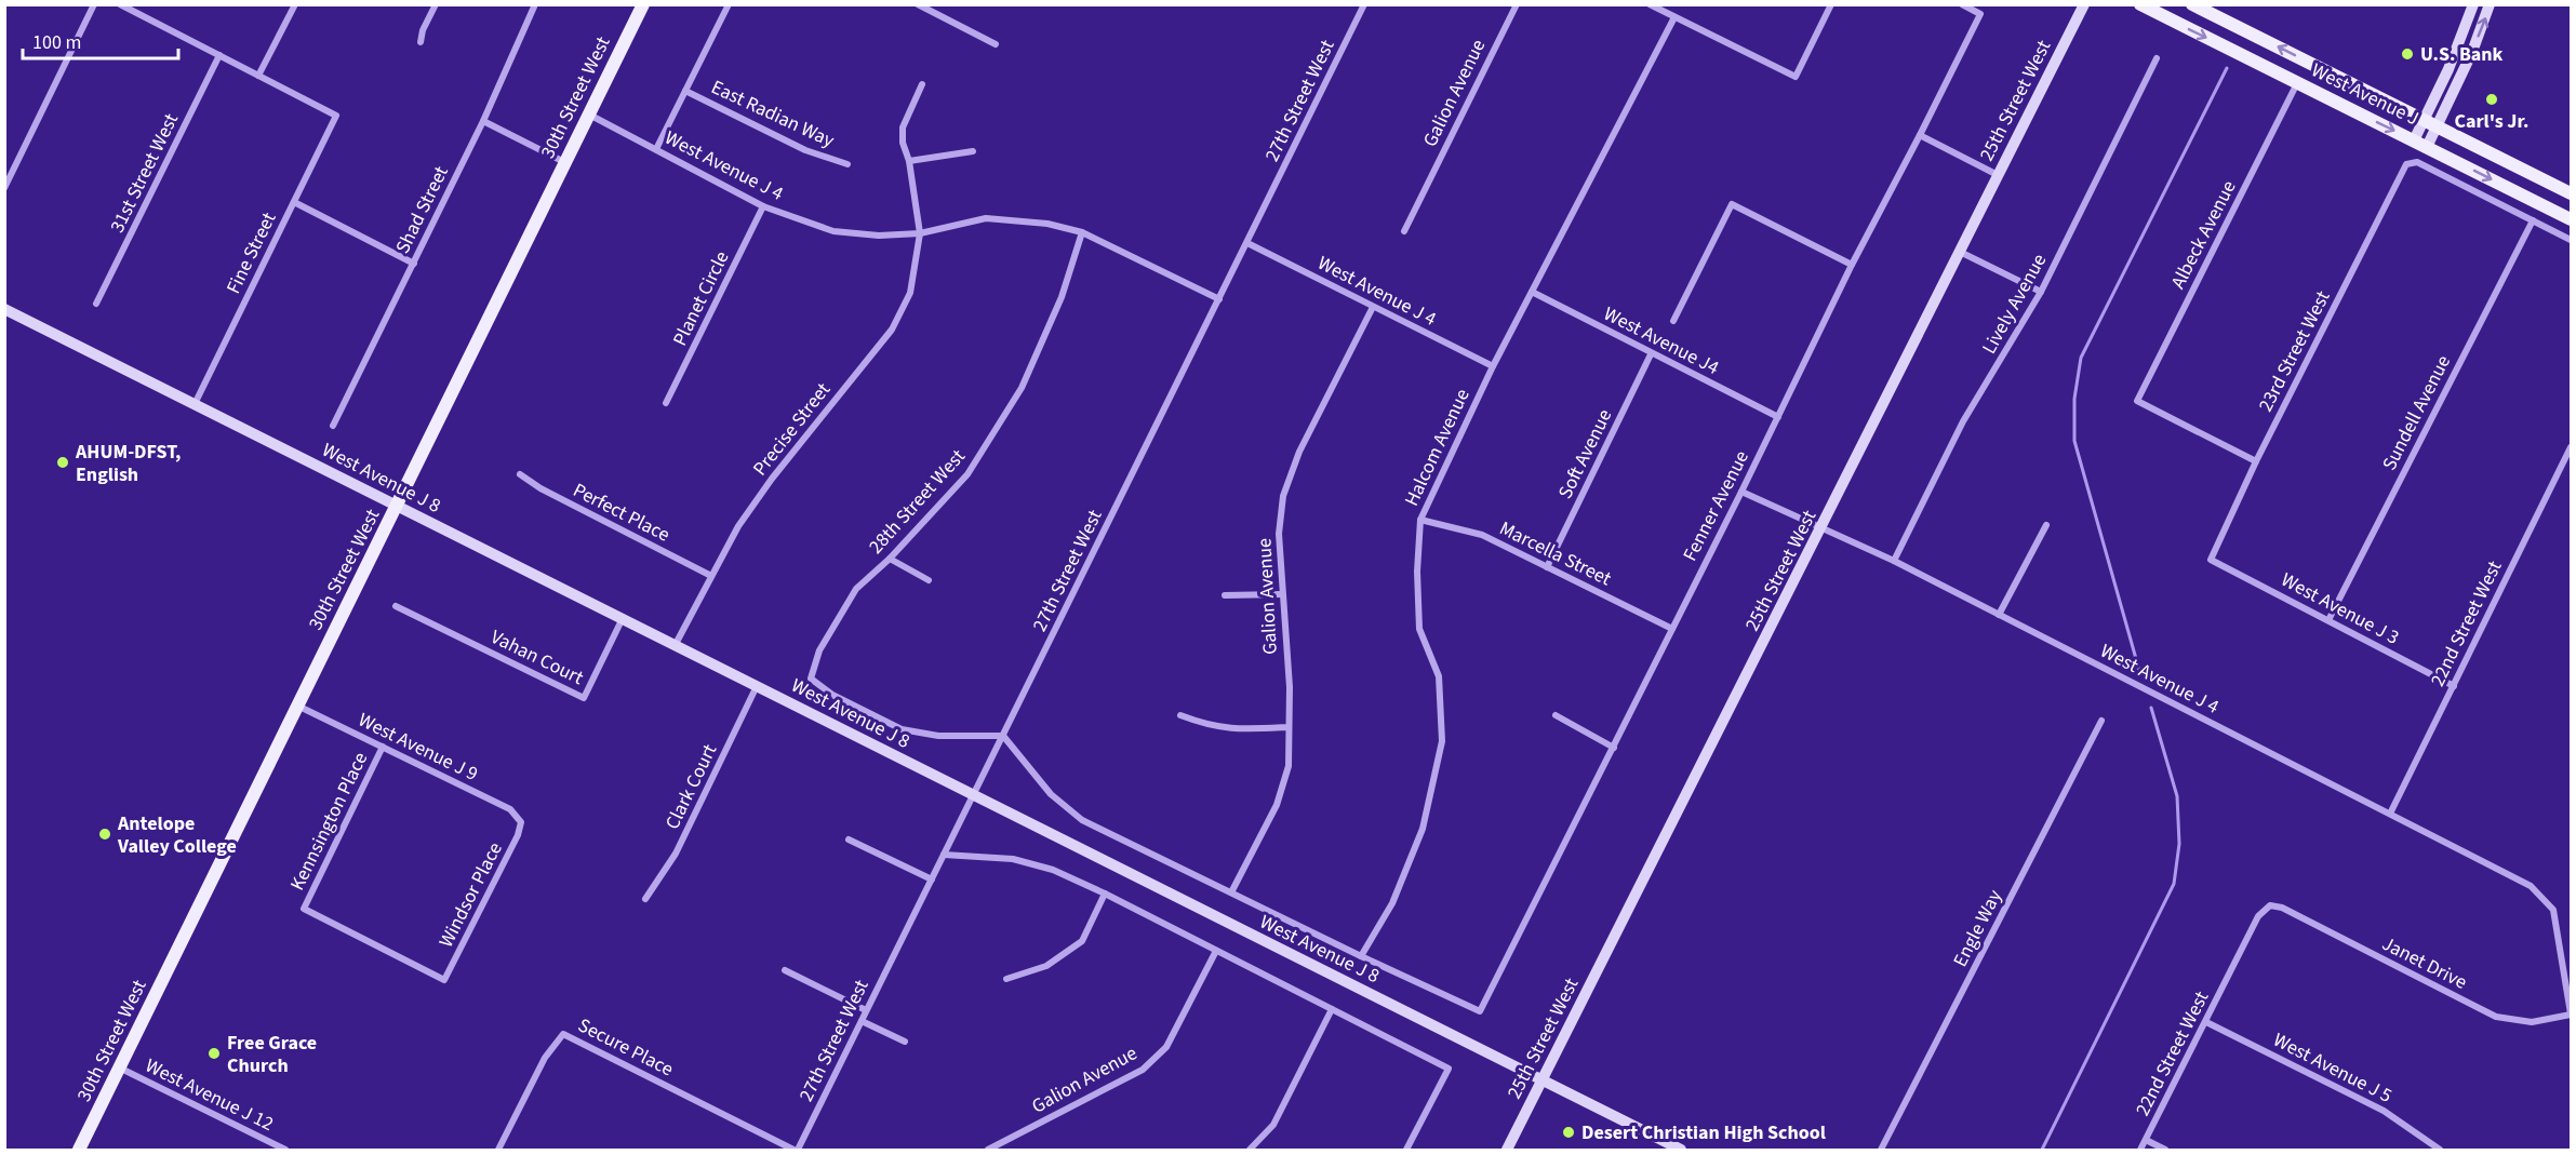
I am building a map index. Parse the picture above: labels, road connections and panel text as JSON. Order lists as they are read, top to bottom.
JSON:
{
  "streets": {
    "main road": ["West Avenue J", "30th Street West"],
    "street": [
      "Galion Avenue",
      "27th Street West",
      "25th Street West",
      "East Radian Way",
      "West Avenue J 4",
      "31st Street West",
      "Shad Street",
      "Albeck Avenue",
      "Fine Street",
      "Planet Circle",
      "Lively Avenue",
      "West Avenue J4",
      "23rd Street West",
      "Sundell Avenue",
      "Precise Street",
      "Halcom Avenue",
      "Soft Avenue",
      "West Avenue J 8",
      "28th Street West",
      "Fenner Avenue",
      "Perfect Place",
      "Marcella Street",
      "West Avenue J 3",
      "22nd Street West",
      "Vahan Court",
      "West Avenue J 9",
      "Clark Court",
      "Kennsington Place",
      "Windsor Place",
      "Engle Way",
      "Janet Drive",
      "Secure Place",
      "West Avenue J 5",
      "West Avenue J 12"
    ]
  },
  "crossings": [
    ["Galion Avenue", "West Avenue J 4"],
    ["West Avenue J", "Albeck Avenue"],
    ["30th Street West", "West Avenue J 4"],
    ["30th Street West", "West Avenue J 8"],
    ["30th Street West", "West Avenue J 9"],
    ["30th Street West", "West Avenue J 12"],
    ["27th Street West", "West Avenue J 4"],
    ["27th Street West", "West Avenue J 8"],
    ["27th Street West", "28th Street West"],
    ["27th Street West", "Secure Place"],
    ["25th Street West", "West Avenue J 4"],
    ["25th Street West", "West Avenue J 8"],
    ["West Avenue J 4", "Planet Circle"],
    ["West Avenue J 4", "Lively Avenue"],
    ["West Avenue J 4", "Precise Street"],
    ["West Avenue J 4", "Halcom Avenue"],
    ["West Avenue J 4", "28th Street West"],
    ["West Avenue J 4", "Fenner Avenue"],
    ["West Avenue J 4", "22nd Street West"],
    ["West Avenue J 4", "Janet Drive"],
    ["Albeck Avenue", "23rd Street West"],
    ["Fine Street", "West Avenue J 8"],
    ["West Avenue J4", "Halcom Avenue"],
    ["West Avenue J4", "Soft Avenue"],
    ["West Avenue J4", "Fenner Avenue"],
    ["23rd Street West", "Sundell Avenue"],
    ["23rd Street West", "West Avenue J 3"],
    ["Sundell Avenue", "West Avenue J 3"],
    ["Precise Street", "West Avenue J 8"],
    ["Precise Street", "Perfect Place"],
    ["Halcom Avenue", "Fenner Avenue"],
    ["Halcom Avenue", "Marcella Street"],
    ["Soft Avenue", "Marcella Street"],
    ["West Avenue J 8", "Vahan Court"],
    ["West Avenue J 8", "Clark Court"],
    ["Fenner Avenue", "Marcella Street"],
    ["West Avenue J 3", "22nd Street West"],
    ["22nd Street West", "Janet Drive"],
    ["22nd Street West", "West Avenue J 5"],
    ["West Avenue J 9", "Kennsington Place"],
    ["West Avenue J 9", "Windsor Place"],
    ["Kennsington Place", "Windsor Place"]
  ],
  "places": [
    "U.S. Bank",
    "Carl's Jr.",
    "AHUM-DFST, English",
    "Antelope Valley College",
    "Free Grace Church",
    "Desert Christian High School"
  ],
  "scale_bar": "100 m"
}
